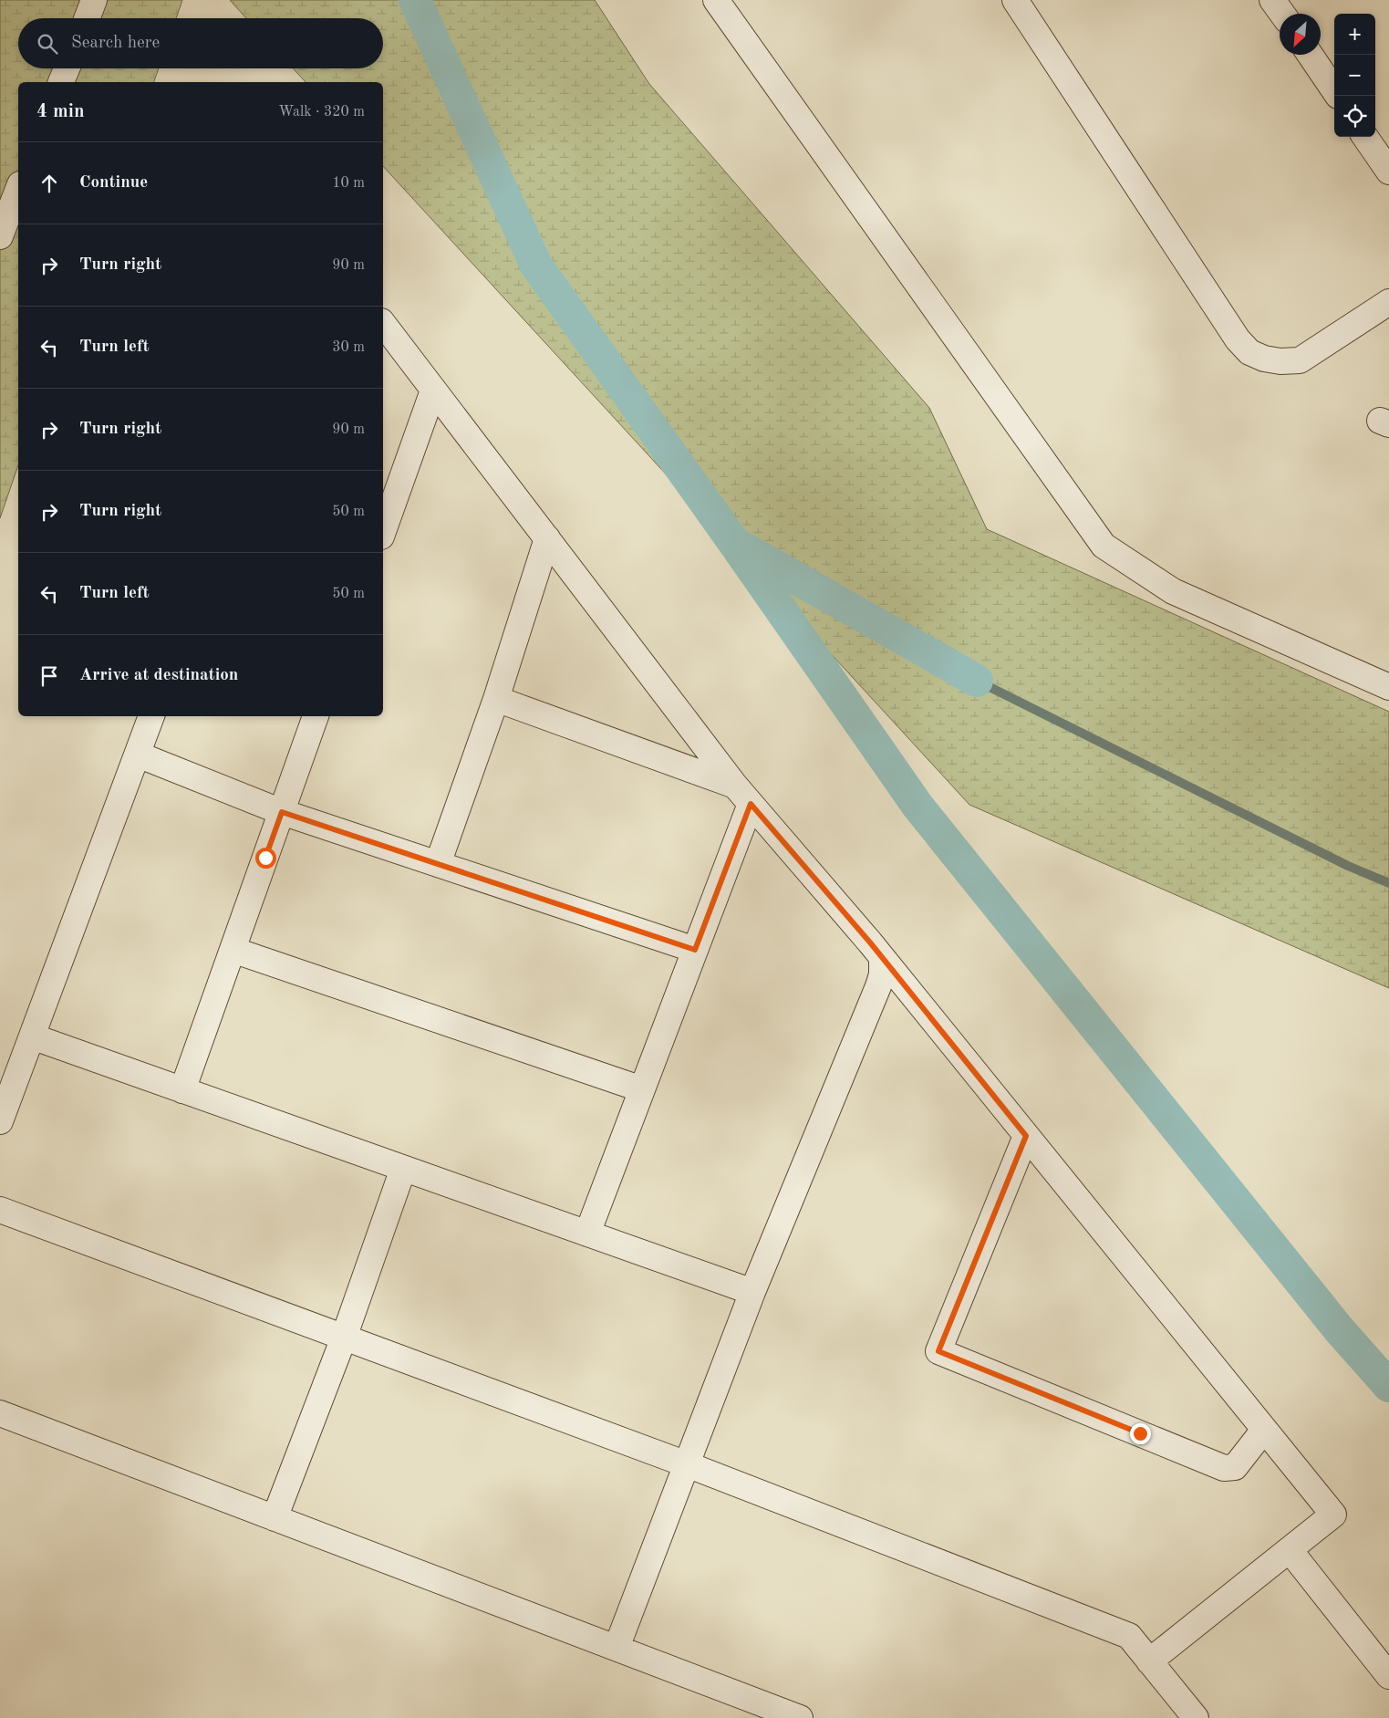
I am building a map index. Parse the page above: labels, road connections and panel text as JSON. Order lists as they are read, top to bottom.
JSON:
{
  "north": "bottom left",
  "page": {
    "map_buttons": ["+", "−"],
    "search": "Search here",
    "heading": ["4 min", "Walk · 320 m"],
    "list": [
      ["Continue", "10 m"],
      ["Turn right", "90 m"],
      ["Turn left", "30 m"],
      ["Turn right", "90 m"],
      ["Turn right", "50 m"],
      ["Turn left", "50 m"],
      "Arrive at destination"
    ]
  }
}
